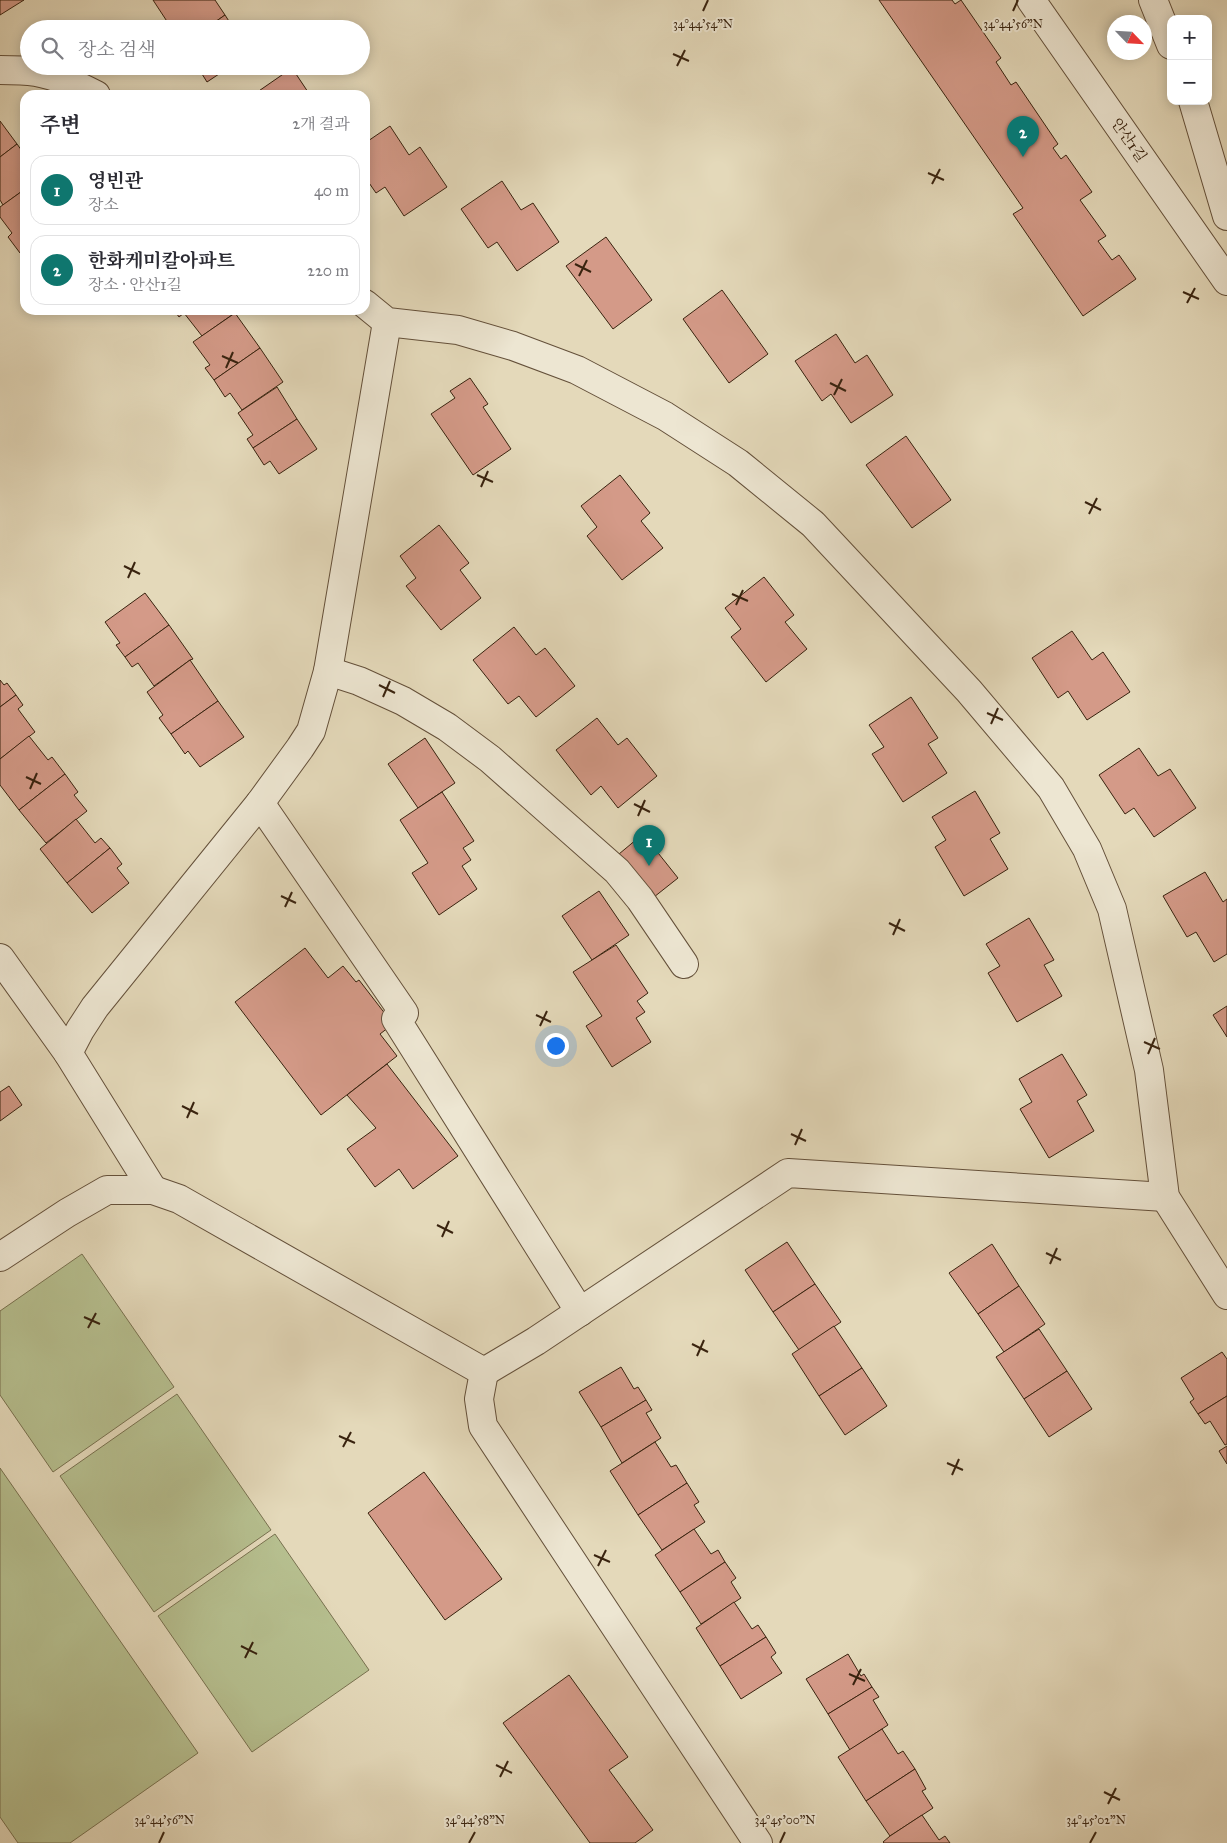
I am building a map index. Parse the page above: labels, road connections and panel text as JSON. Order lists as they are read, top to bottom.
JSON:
{
  "streets": {
    "street": ["안산1길"]
  },
  "north": "bottom right",
  "page": {
    "map_buttons": ["+", "−"],
    "search": "장소 검색",
    "heading": ["주변", "2개 결과"],
    "pins": ["2", "1"],
    "list": [
      {
        "mark": "1",
        "name": "영빈관",
        "note": "장소",
        "value": "40 m"
      },
      {
        "mark": "2",
        "name": "한화케미칼아파트",
        "note": "장소 · 안산1길",
        "value": "220 m"
      }
    ]
  },
  "coordinates": [
    "34°44'54\"N",
    "34°44'56\"N",
    "34°44'58\"N",
    "34°45'00\"N",
    "34°45'02\"N"
  ]
}
